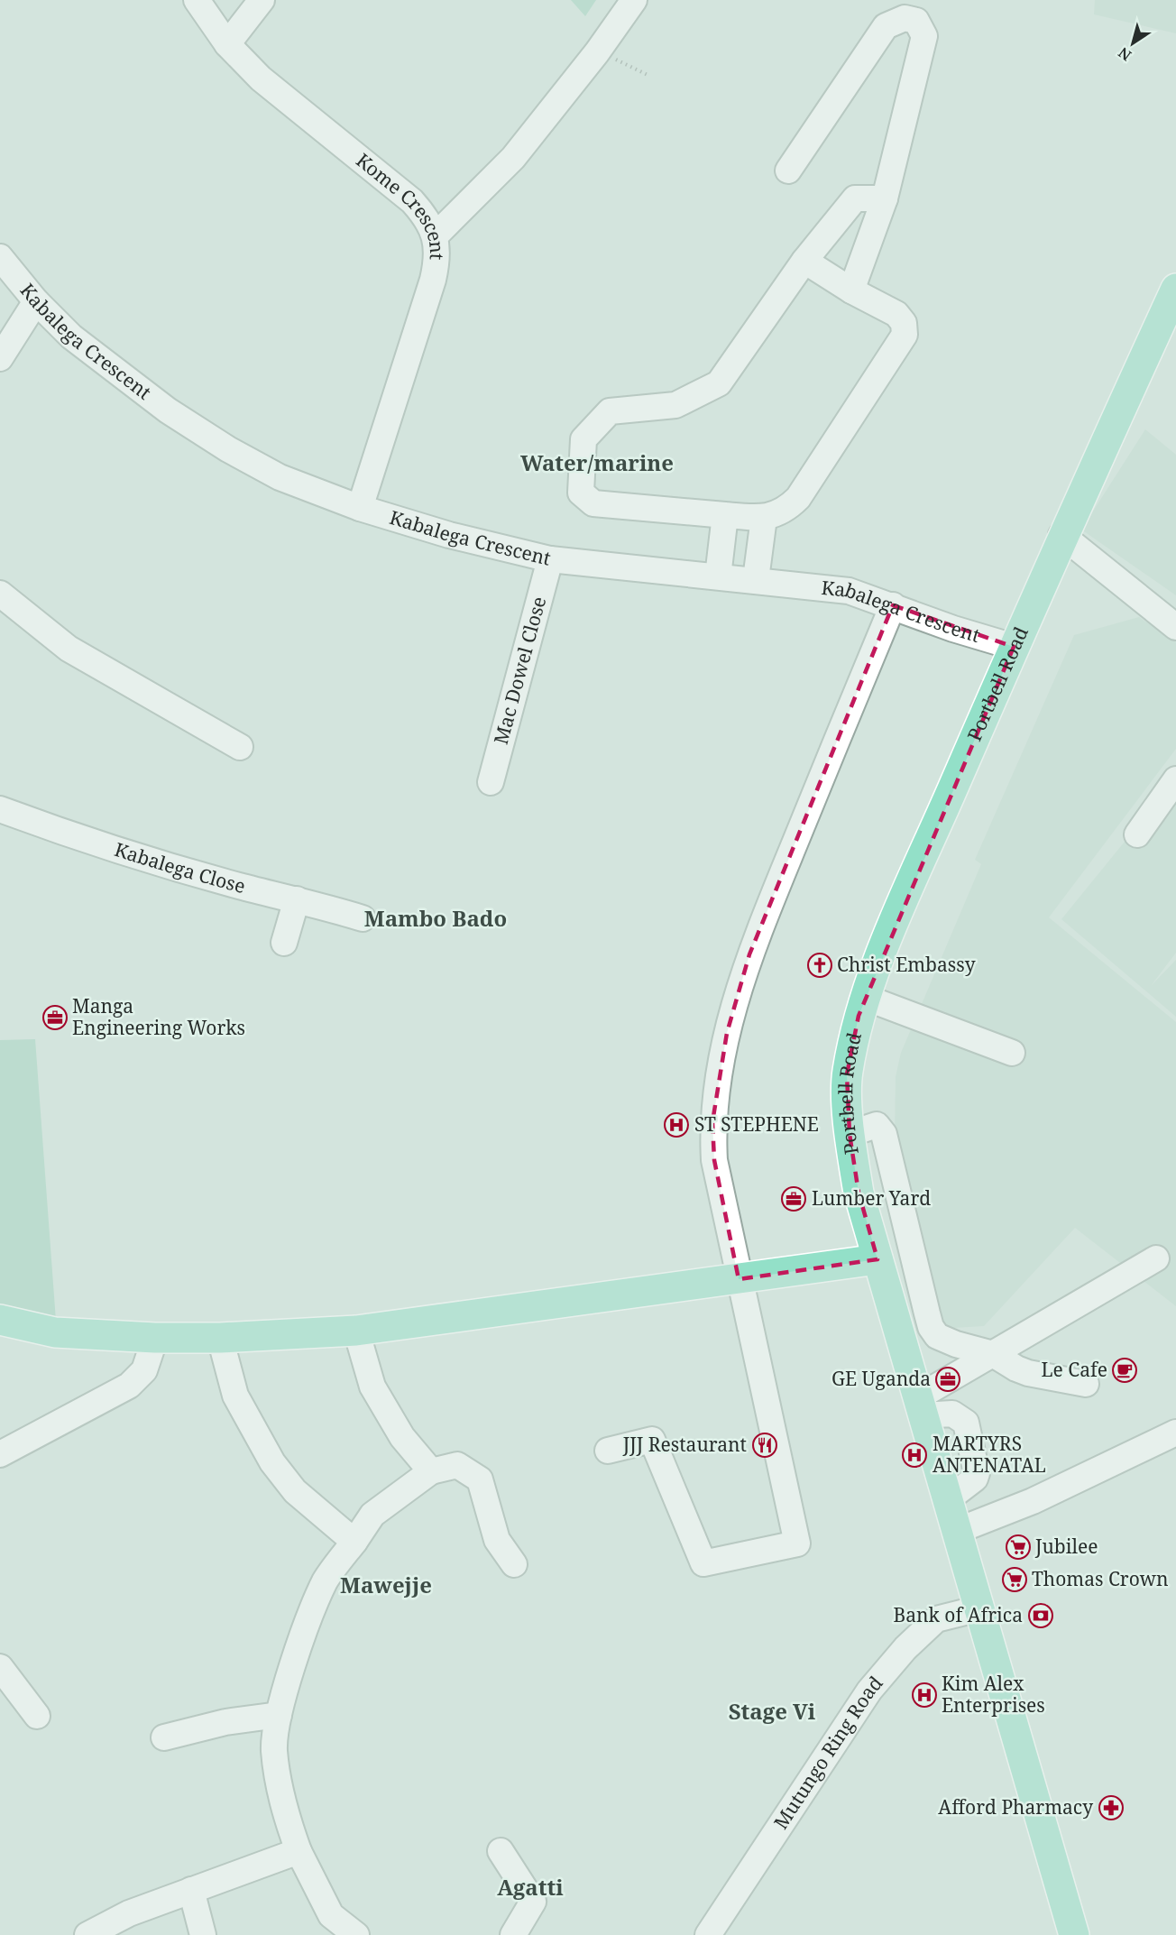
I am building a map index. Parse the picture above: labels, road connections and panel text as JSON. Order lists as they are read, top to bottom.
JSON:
{
  "streets": {
    "main road": ["Portbell Road"],
    "street": [
      "Kome Crescent",
      "Kabalega Crescent",
      "Mac Dowel Close",
      "Kabalega Close",
      "Mutungo Ring Road"
    ]
  },
  "crossings": [
    ["Kome Crescent", "Kabalega Crescent"],
    ["Kabalega Crescent", "Mac Dowel Close"],
    ["Kabalega Crescent", "Portbell Road"],
    ["Portbell Road", "Mutungo Ring Road"]
  ],
  "districts": [
    "Water/marine",
    "Mambo Bado",
    "Mawejje",
    "Stage Vi",
    "Agatti"
  ],
  "places": {
    "church": ["Christ Embassy"],
    "office": ["Manga Engineering Works", "Lumber Yard", "GE Uganda"],
    "hospital": ["ST STEPHENE", "MARTYRS ANTENATAL", "Kim Alex Enterprises"],
    "cafe": ["Le Cafe"],
    "restaurant": ["JJJ Restaurant"],
    "supermarket": ["Jubilee", "Thomas Crown"],
    "bank": ["Bank of Africa"],
    "pharmacy": ["Afford Pharmacy"]
  },
  "north": "bottom left"
}
